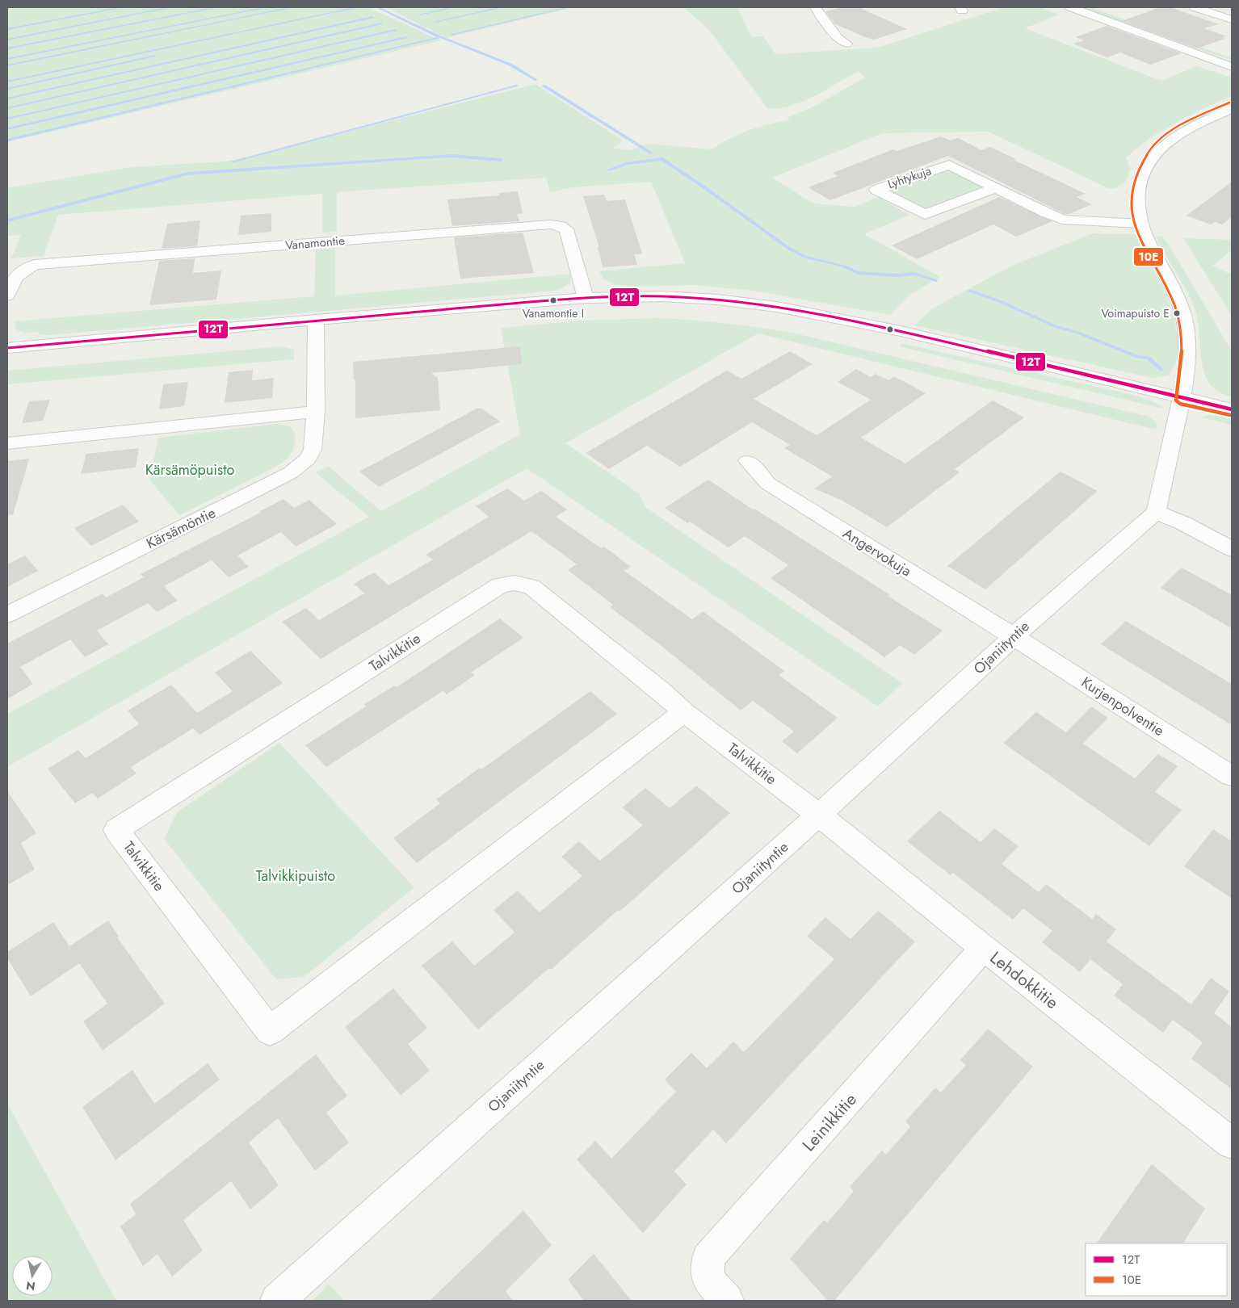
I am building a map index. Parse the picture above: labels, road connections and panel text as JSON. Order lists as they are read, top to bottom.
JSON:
{
  "streets": {
    "street": [
      "Lyhtykuja",
      "Vanamontie",
      "Kärsämöntie",
      "Angervokuja",
      "Ojaniityntie",
      "Talvikkitie",
      "Kurjenpolventie",
      "Lehdokkitie",
      "Leinikkitie"
    ]
  },
  "crossings": [
    ["Angervokuja", "Ojaniityntie"],
    ["Angervokuja", "Kurjenpolventie"],
    ["Ojaniityntie", "Talvikkitie"],
    ["Ojaniityntie", "Kurjenpolventie"],
    ["Ojaniityntie", "Lehdokkitie"],
    ["Talvikkitie", "Lehdokkitie"],
    ["Lehdokkitie", "Leinikkitie"]
  ],
  "parks": ["Kärsämöpuisto", "Talvikkipuisto"],
  "places": ["Vanamontie I", "Voimapuisto E"],
  "lines": ["transit line 10E", "transit line 12T"],
  "legend": ["12T", "10E"],
  "north": "bottom"
}
